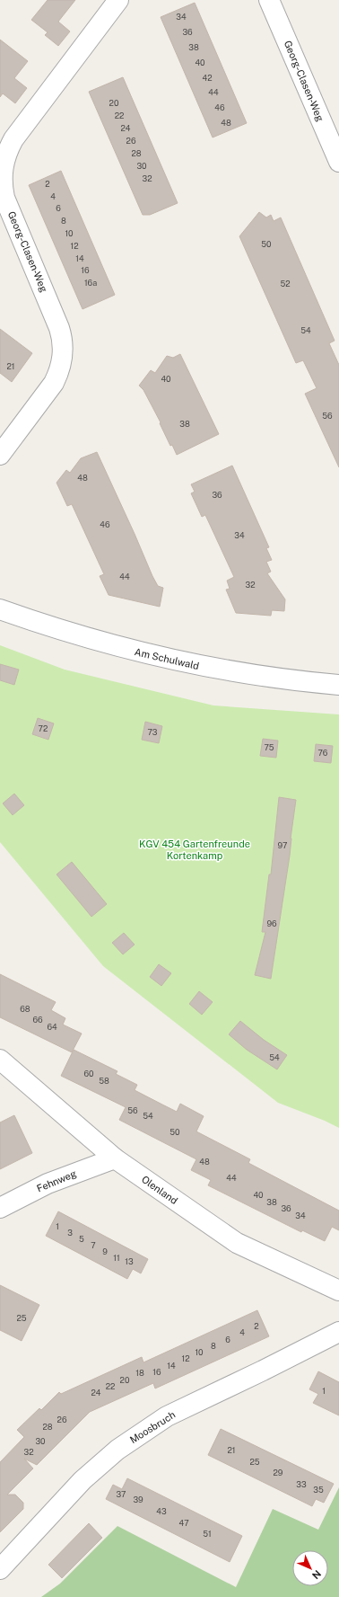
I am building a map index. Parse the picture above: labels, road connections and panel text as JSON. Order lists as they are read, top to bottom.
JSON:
{
  "streets": {
    "street": [
      "Georg-Clasen-Weg",
      "Am Schulwald",
      "Fehnweg",
      "Olenland",
      "Moosbruch"
    ]
  },
  "crossings": [
    ["Fehnweg", "Olenland"]
  ],
  "parks": ["KGV 454 Gartenfreunde Kortenkamp"],
  "house_numbers": [
    "34",
    "36",
    "38",
    "40",
    "42",
    "44",
    "20",
    "46",
    "22",
    "48",
    "24",
    "26",
    "28",
    "30",
    "32",
    "2",
    "4",
    "6",
    "8",
    "10",
    "50",
    "12",
    "14",
    "16",
    "16a",
    "52",
    "54",
    "21",
    "40",
    "56",
    "38",
    "48",
    "36",
    "46",
    "34",
    "44",
    "32",
    "72",
    "73",
    "75",
    "76",
    "97",
    "96",
    "68",
    "66",
    "64",
    "54",
    "60",
    "58",
    "56",
    "54",
    "50",
    "48",
    "44",
    "40",
    "38",
    "36",
    "34",
    "1",
    "3",
    "5",
    "7",
    "9",
    "11",
    "13",
    "25",
    "2",
    "4",
    "6",
    "8",
    "10",
    "12",
    "14",
    "16",
    "18",
    "20",
    "22",
    "1",
    "24",
    "26",
    "28",
    "30",
    "21",
    "32",
    "25",
    "29",
    "33",
    "35",
    "37",
    "39",
    "43",
    "47",
    "51"
  ],
  "north": "bottom right"
}
